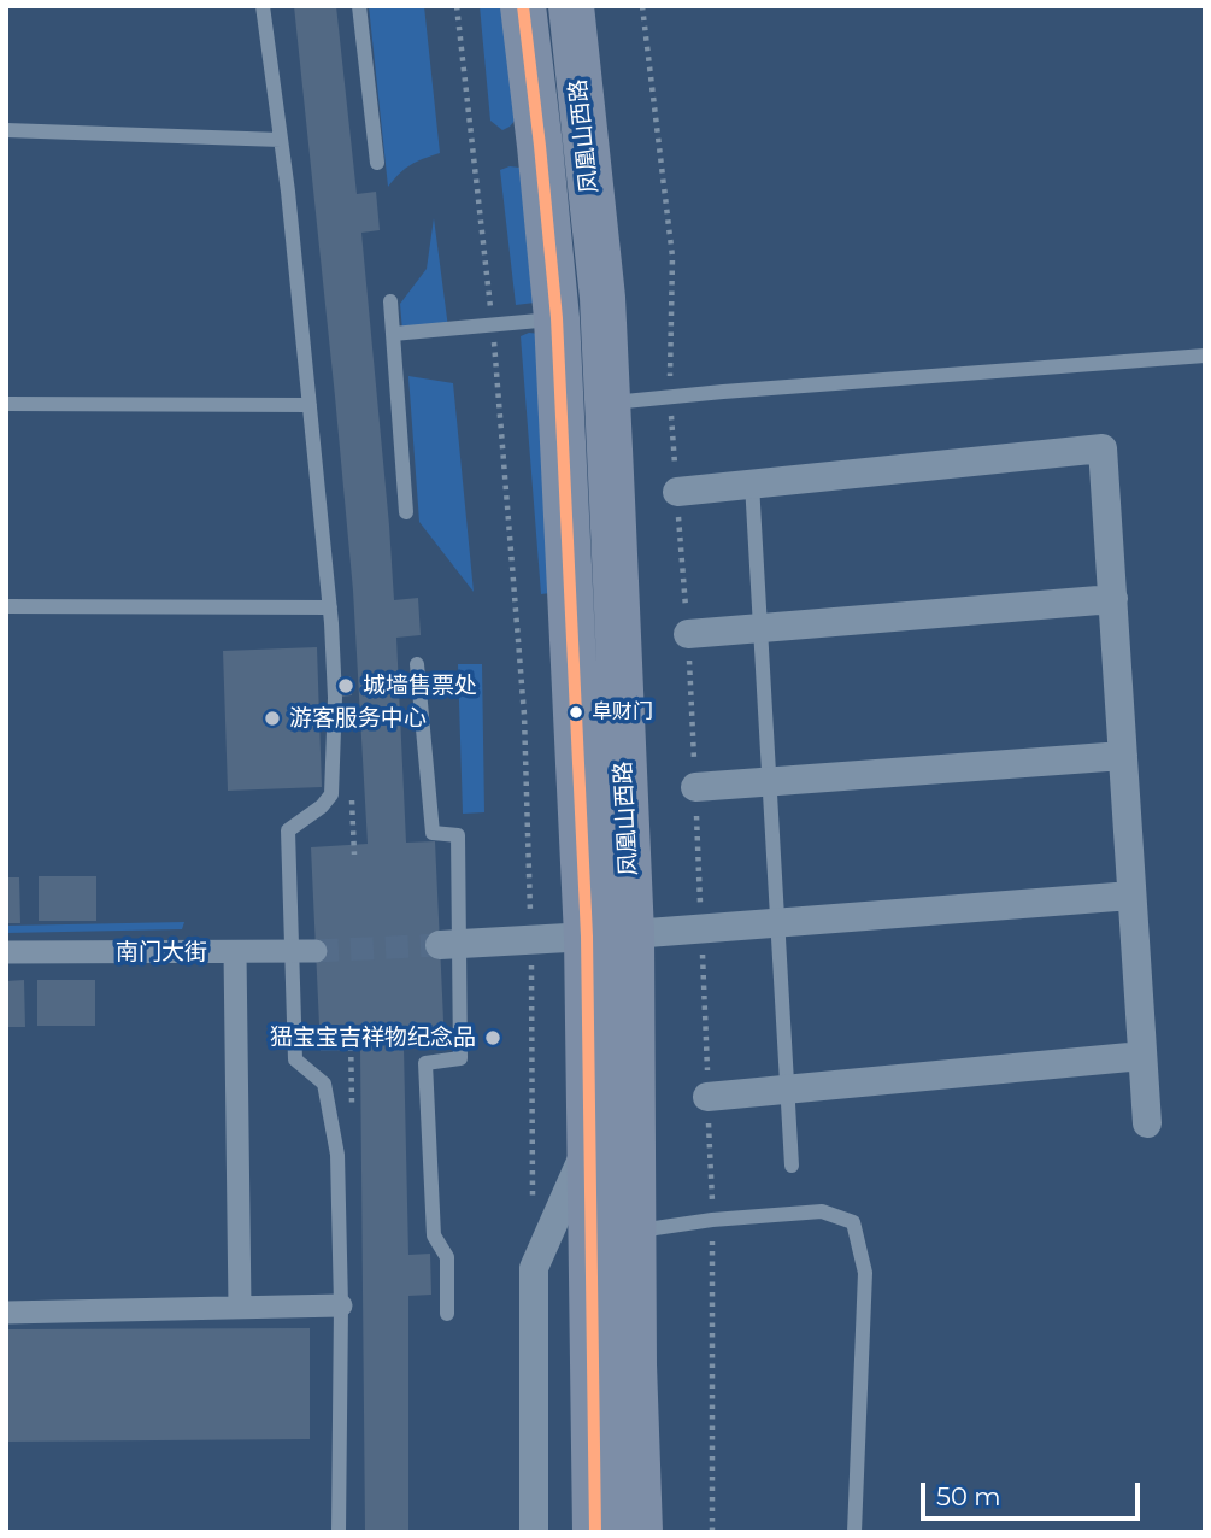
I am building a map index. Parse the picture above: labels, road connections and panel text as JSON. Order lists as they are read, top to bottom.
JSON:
{
  "streets": {
    "main road": ["凤凰山西路"],
    "street": ["南门大街"]
  },
  "places": [
    "城墙售票处",
    "阜财门",
    "游客服务中心",
    "峱宝宝吉祥物纪念品"
  ],
  "scale_bar": "50 m"
}
